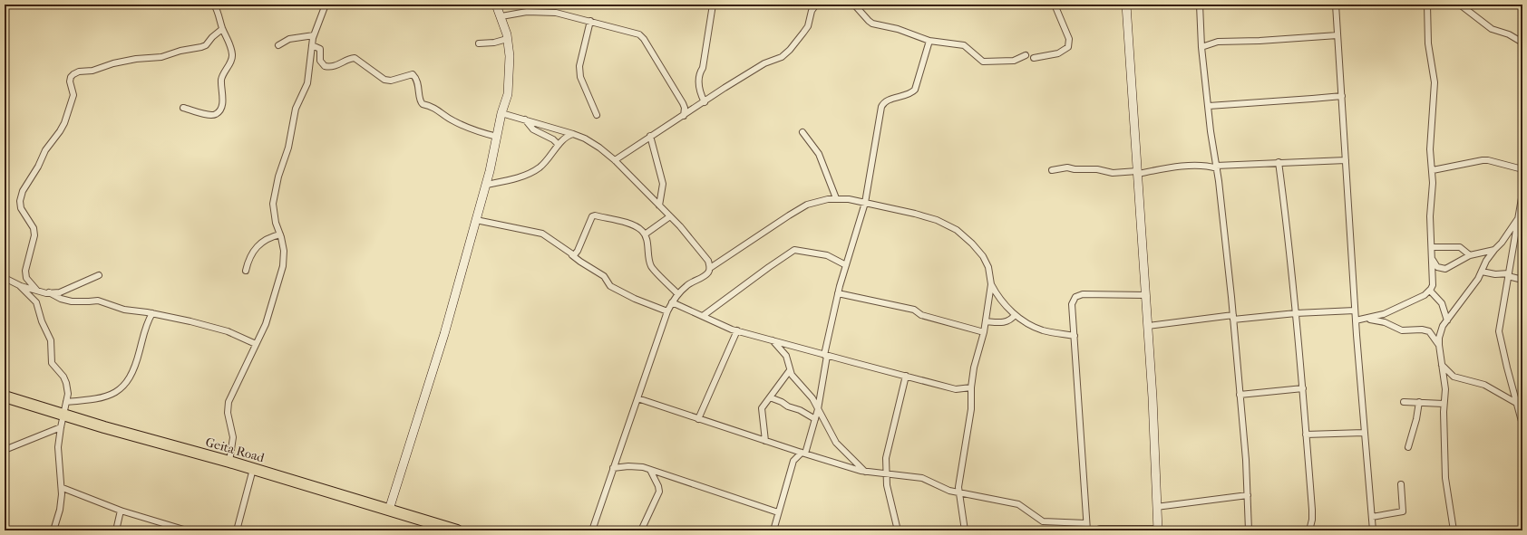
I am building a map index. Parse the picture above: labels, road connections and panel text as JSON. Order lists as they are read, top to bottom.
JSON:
{
  "streets": {
    "highway": ["Geita Road"]
  }
}
